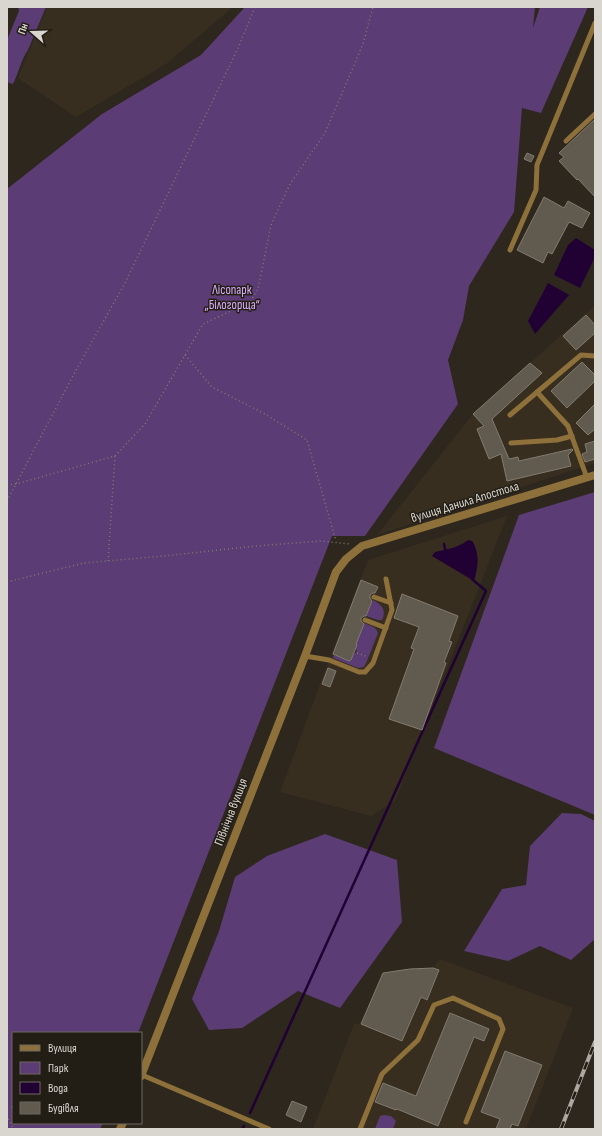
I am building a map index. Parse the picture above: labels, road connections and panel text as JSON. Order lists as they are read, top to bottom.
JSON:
{
  "streets": {
    "street": ["вулиця Данила Апостола", "Північна вулиця"]
  },
  "crossings": [
    ["вулиця Данила Апостола", "Північна вулиця"]
  ],
  "parks": ["Лісопарк „Білогорща“"],
  "legend": [
    "Вулиця",
    "Парк",
    "Вода",
    "Будівля"
  ],
  "north": "left"
}
